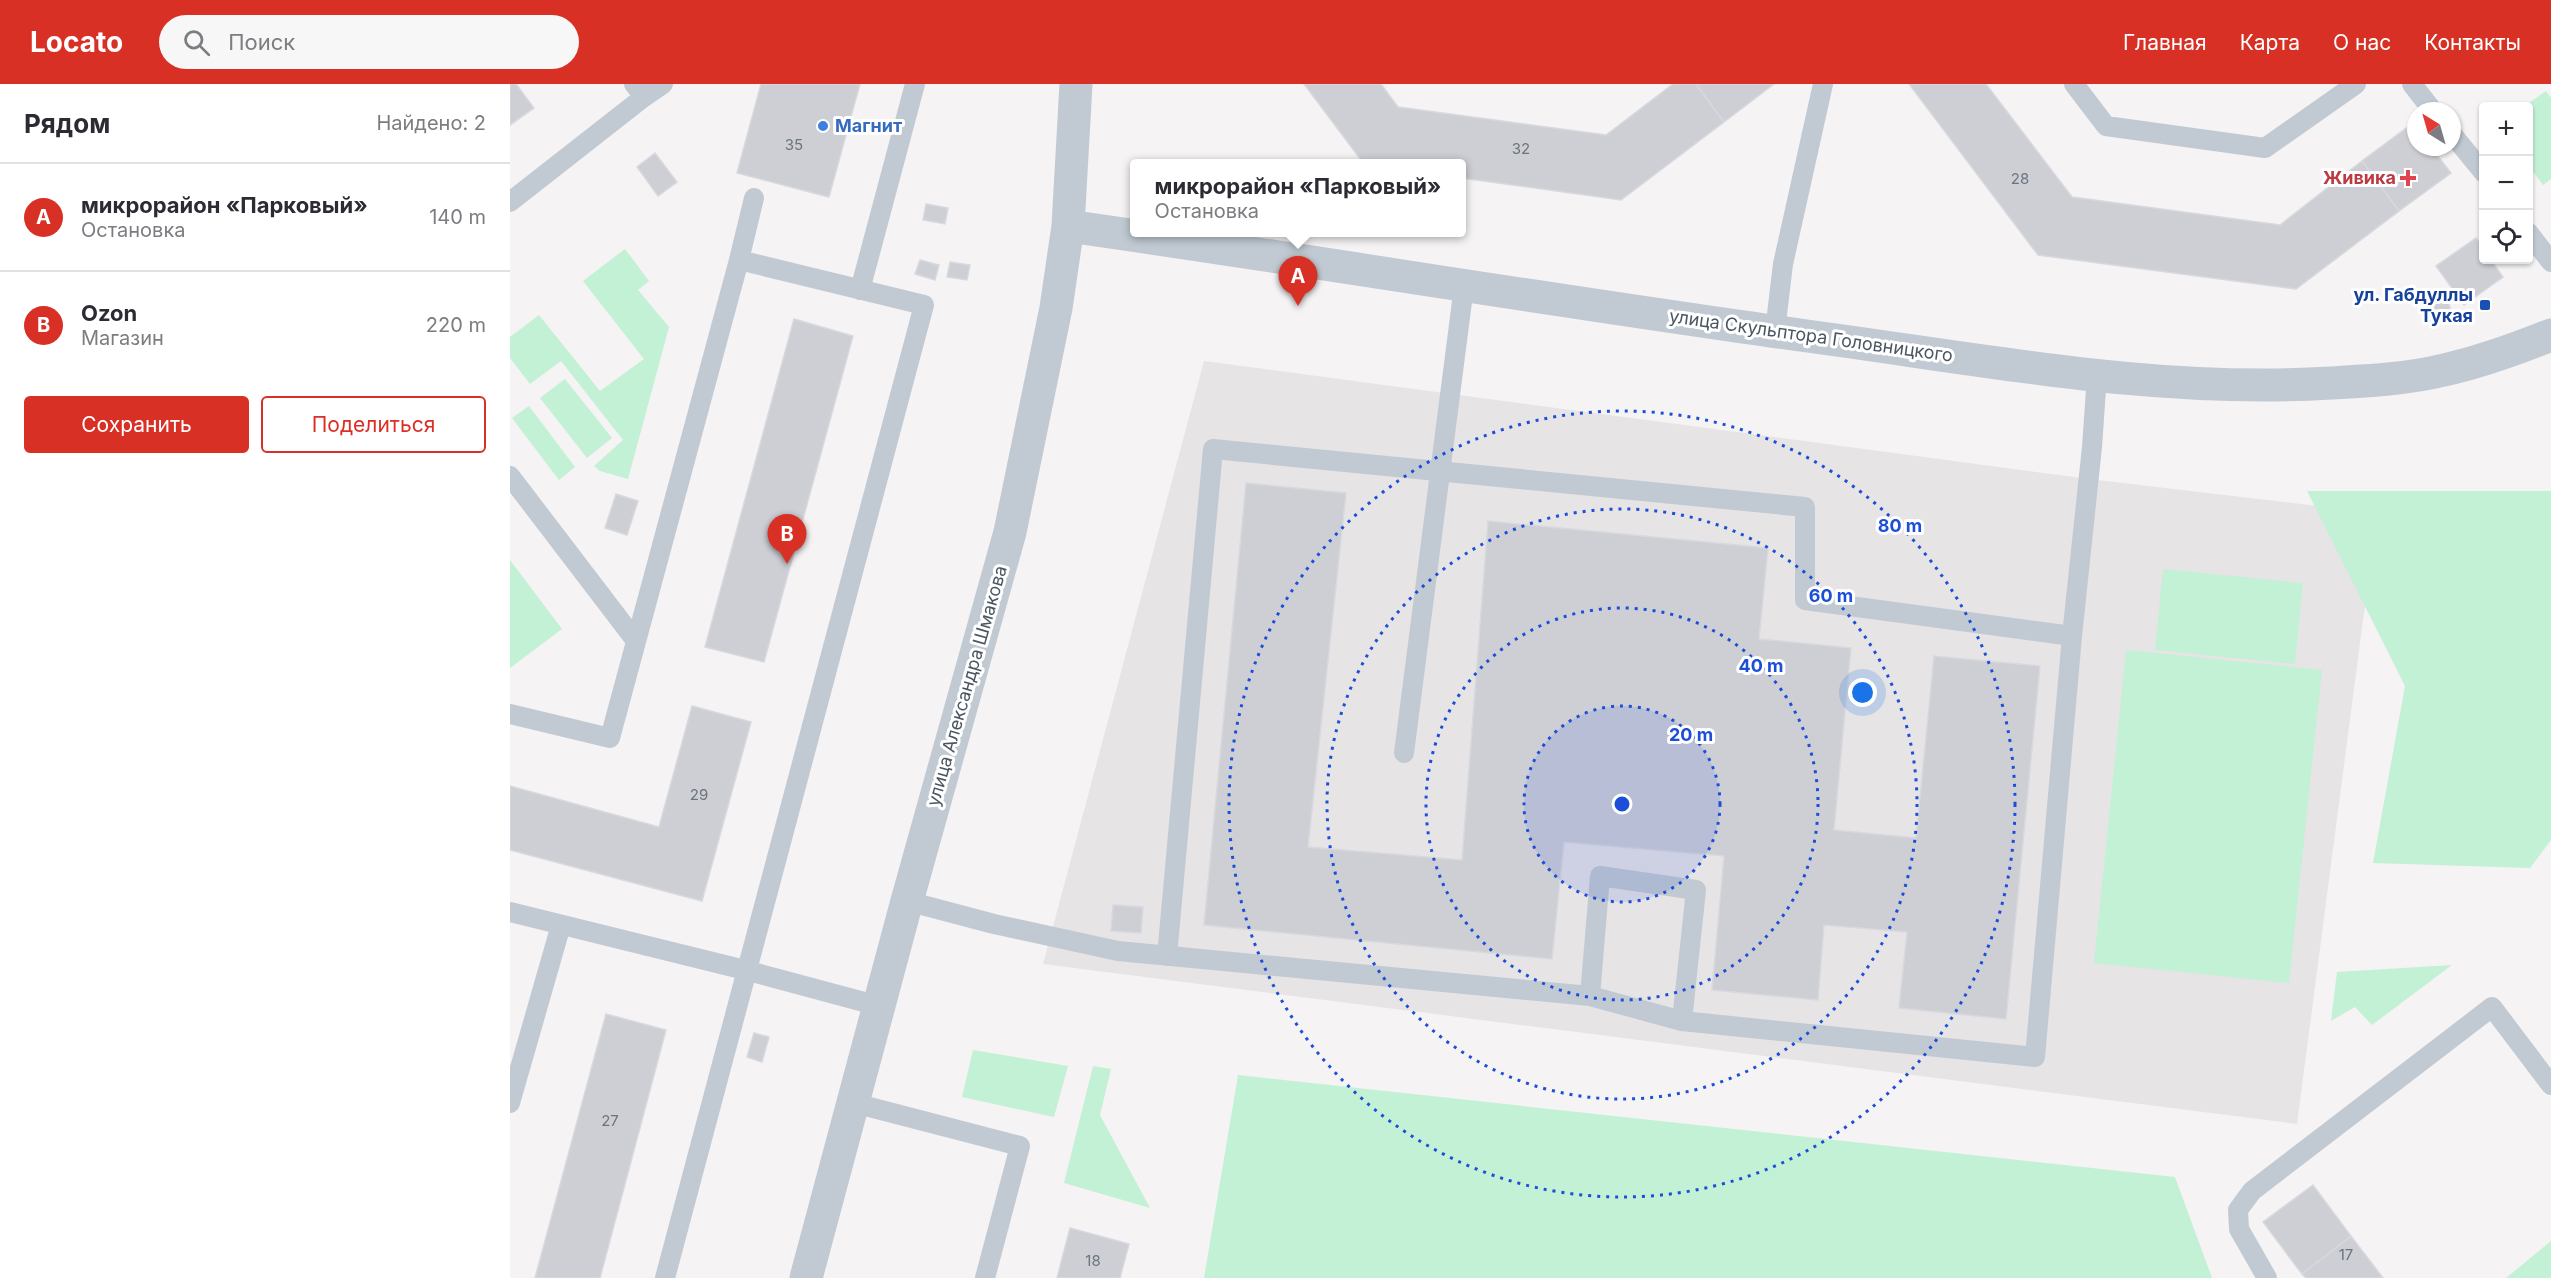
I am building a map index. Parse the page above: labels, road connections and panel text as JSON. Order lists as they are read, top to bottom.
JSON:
{
  "streets": {
    "street": ["улица Скульптора Головницкого", "улица Александра Шмакова"]
  },
  "crossings": [
    ["улица Скульптора Головницкого", "улица Александра Шмакова"]
  ],
  "places": {
    "other": ["Магнит"],
    "health": ["Живика"],
    "transit": ["ул. Габдуллы Тукая"]
  },
  "house_numbers": [
    "35",
    "32",
    "28",
    "29",
    "27",
    "17",
    "18"
  ],
  "north": "top left",
  "page": {
    "header": "Locato",
    "search": "Поиск",
    "nav": [
      "Главная",
      "Карта",
      "О нас",
      "Контакты"
    ],
    "heading": ["Рядом", "Найдено: 2"],
    "map_buttons": ["+", "−"],
    "popup": ["микрорайон «Парковый»", "Остановка"],
    "list": [
      {
        "mark": "A",
        "name": "микрорайон «Парковый»",
        "note": "Остановка",
        "value": "140 m"
      },
      {
        "mark": "B",
        "name": "Ozon",
        "note": "Магазин",
        "value": "220 m"
      }
    ],
    "pins": ["A", "B"],
    "buttons": ["Сохранить", "Поделиться"]
  },
  "rings": [
    "80 m",
    "60 m",
    "40 m",
    "20 m"
  ]
}
